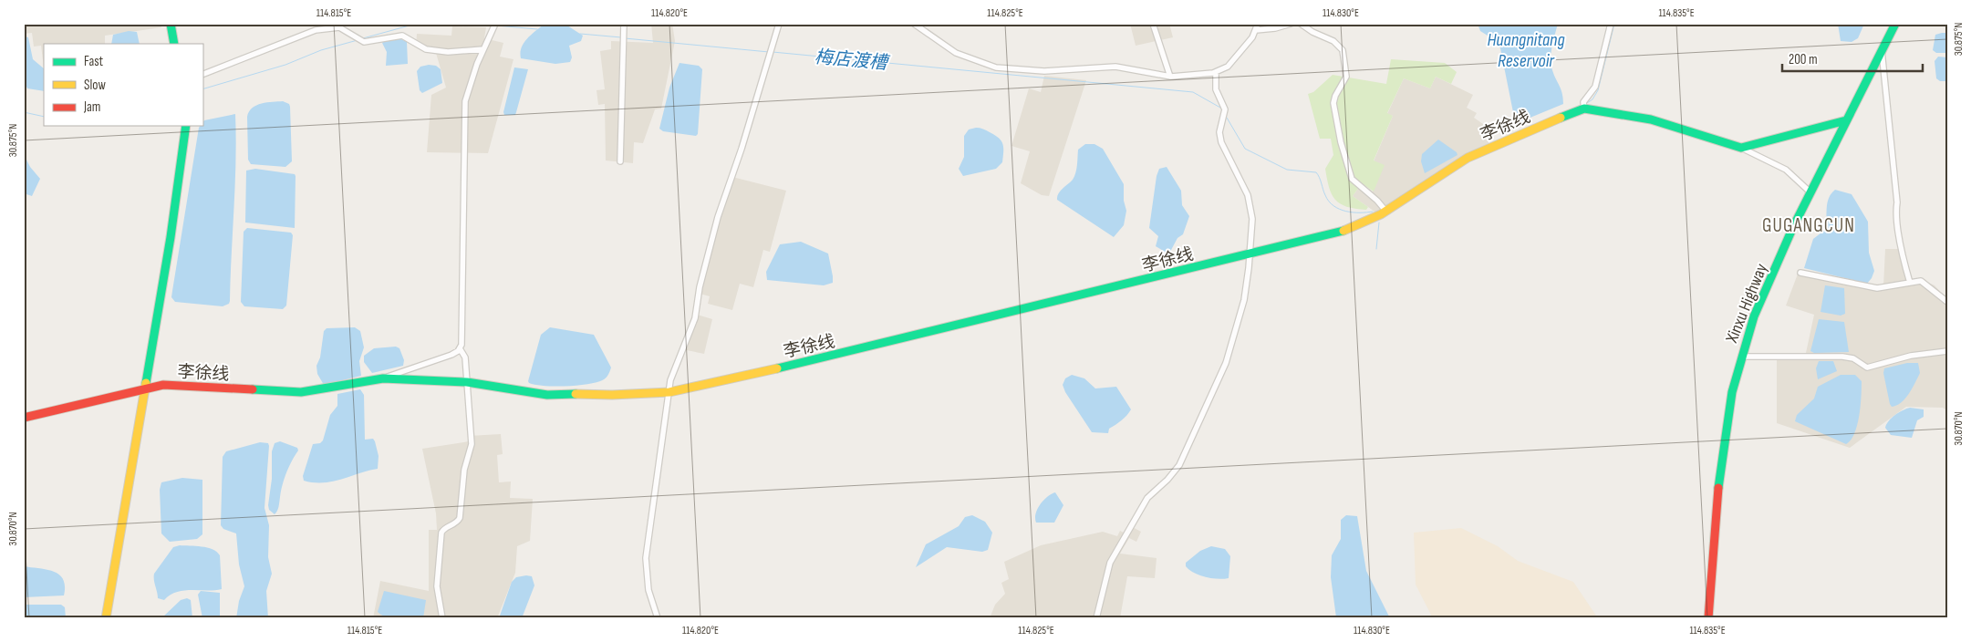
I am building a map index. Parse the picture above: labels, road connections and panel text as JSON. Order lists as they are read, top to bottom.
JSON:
{
  "streets": {
    "main road": ["李徐线", "Xinxu Highway"]
  },
  "districts": ["GUGANGCUN"],
  "water": ["Huangnitang Reservoir", "梅店渡槽"],
  "legend": ["Fast", "Slow", "Jam"],
  "scale_bar": "200 m",
  "coordinates": [
    "114.815°E",
    "114.820°E",
    "114.825°E",
    "114.830°E",
    "114.835°E",
    "30.875°N",
    "30.870°N"
  ]
}
